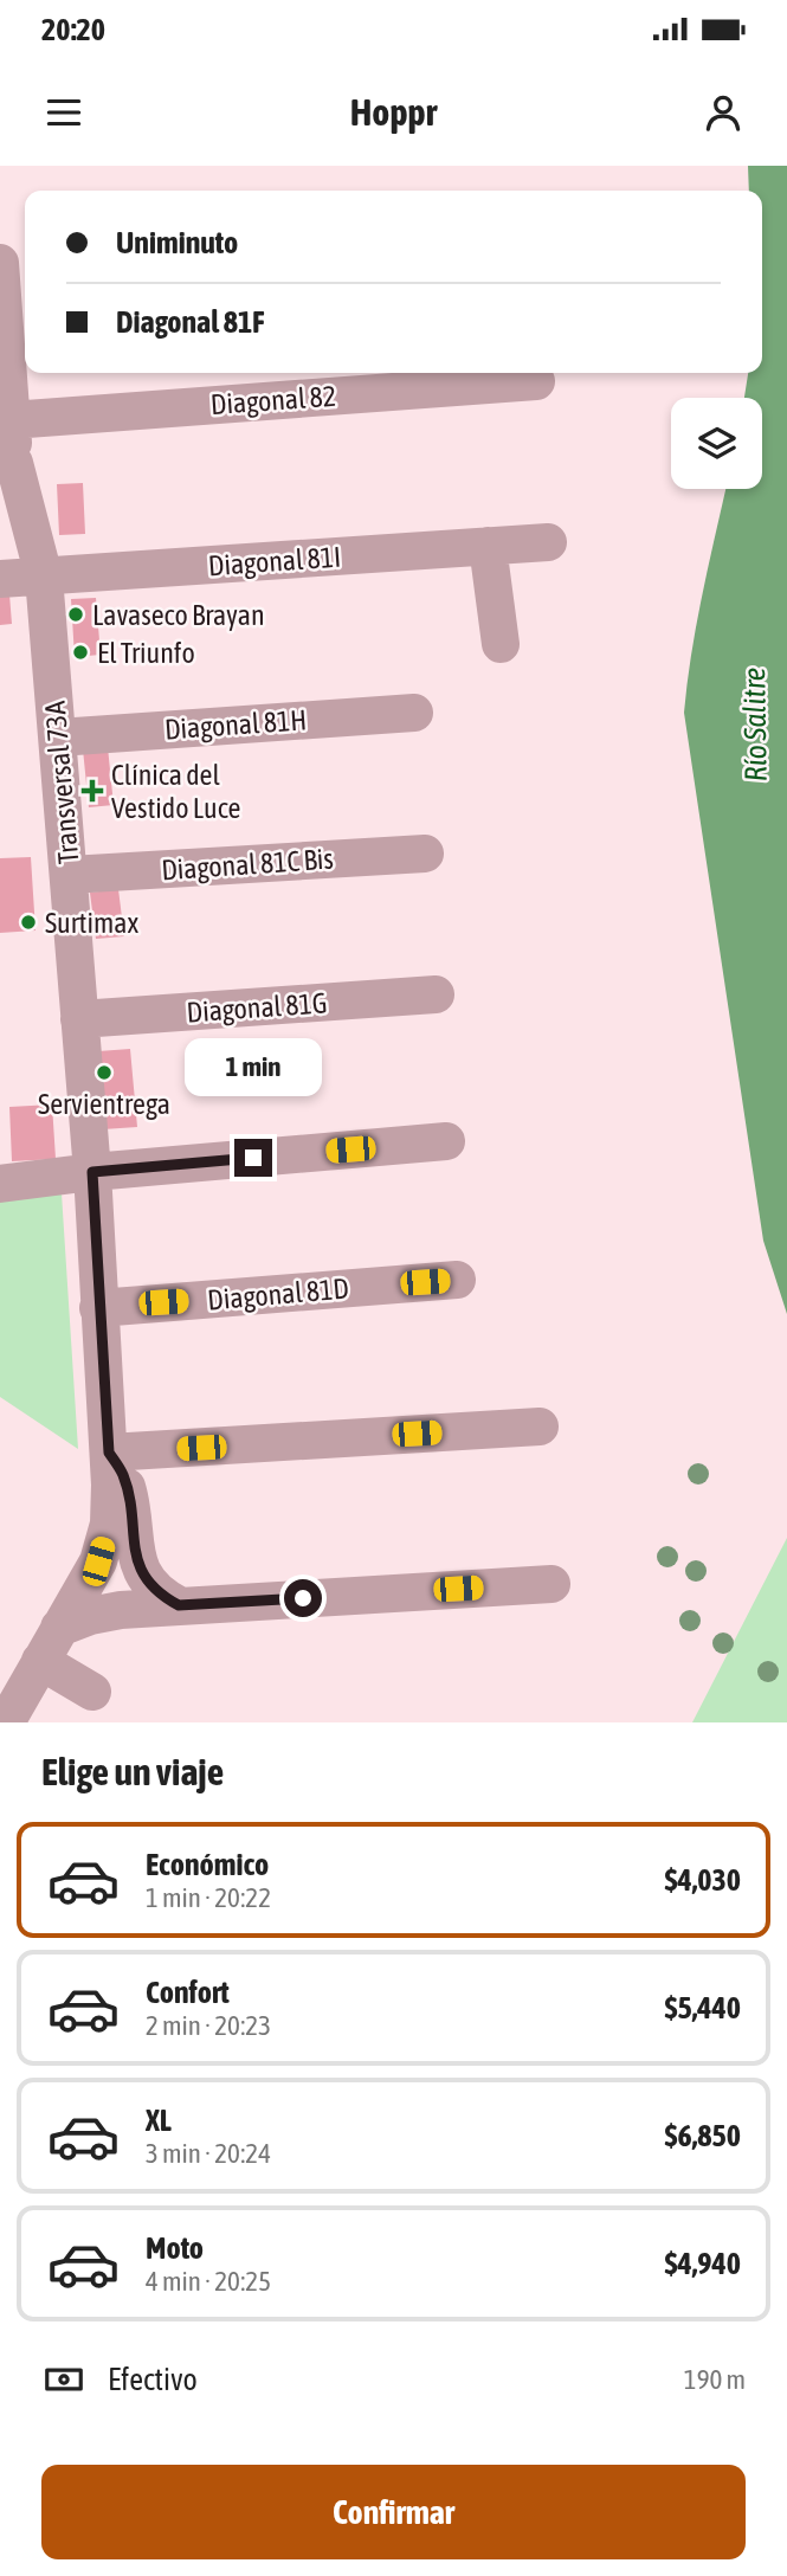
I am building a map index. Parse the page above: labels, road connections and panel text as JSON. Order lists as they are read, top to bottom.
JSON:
{
  "streets": {
    "street": [
      "Diagonal 82",
      "Diagonal 81I",
      "Diagonal 81H",
      "Transversal 73A",
      "Diagonal 81C Bis",
      "Diagonal 81G",
      "Diagonal 81D"
    ]
  },
  "crossings": [
    ["Diagonal 82", "Transversal 73A"],
    ["Diagonal 81I", "Transversal 73A"],
    ["Diagonal 81H", "Transversal 73A"],
    ["Transversal 73A", "Diagonal 81C Bis"],
    ["Transversal 73A", "Diagonal 81G"],
    ["Transversal 73A", "Diagonal 81D"]
  ],
  "water": ["Río Salitre"],
  "places": {
    "other": [
      "Lavaseco Brayan",
      "El Triunfo",
      "Surtimax",
      "Servientrega"
    ],
    "health": ["Clínica del Vestido Luce"]
  },
  "page": {
    "status": "20:20",
    "header": "Hoppr",
    "banner": ["Uniminuto", "Diagonal 81F"],
    "bubble": "1 min",
    "heading": "Elige un viaje",
    "list": [
      {
        "name": "Económico",
        "note": "1 min · 20:22",
        "value": "$4,030"
      },
      {
        "name": "Confort",
        "note": "2 min · 20:23",
        "value": "$5,440"
      },
      {
        "name": "XL",
        "note": "3 min · 20:24",
        "value": "$6,850"
      },
      {
        "name": "Moto",
        "note": "4 min · 20:25",
        "value": "$4,940"
      }
    ],
    "pay": ["Efectivo", "190 m"],
    "buttons": "Confirmar"
  }
}
